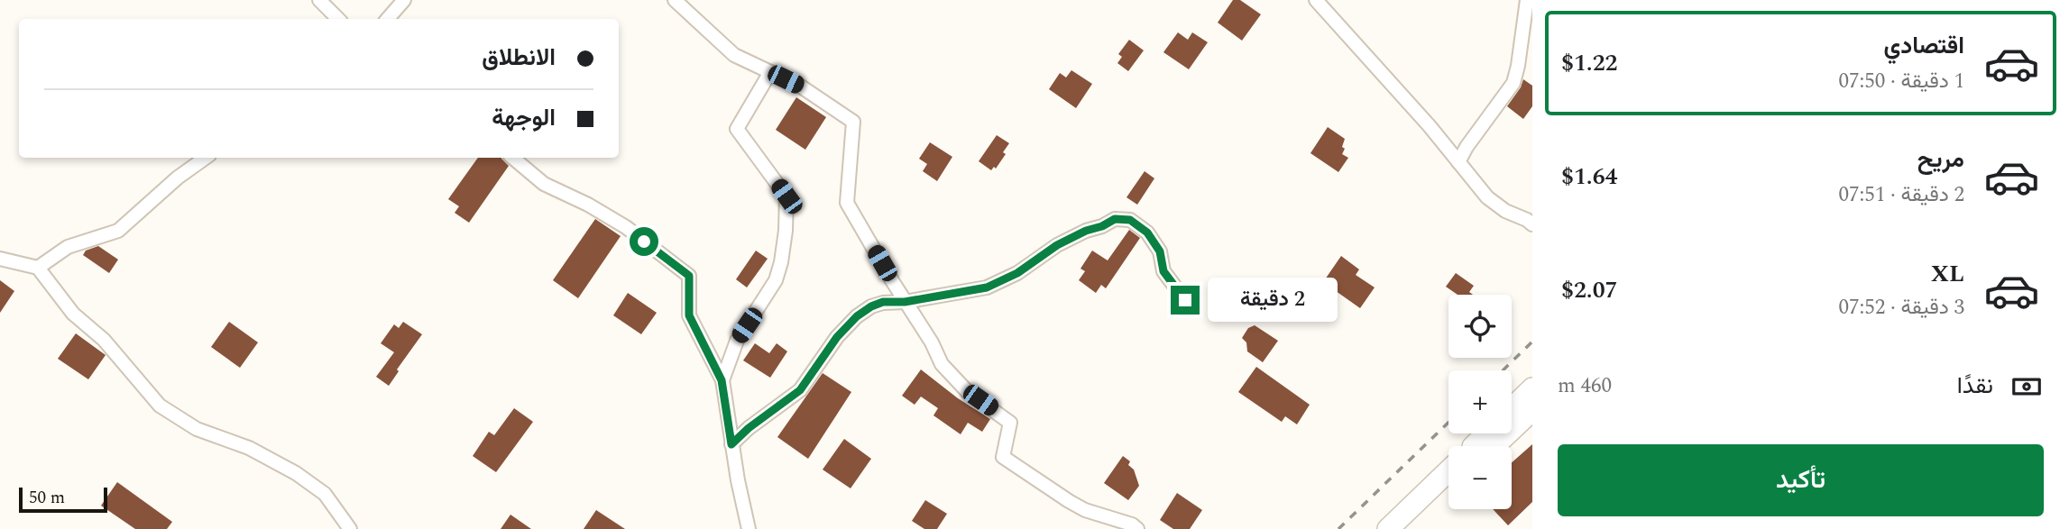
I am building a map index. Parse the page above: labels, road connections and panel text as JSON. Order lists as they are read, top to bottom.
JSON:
{
  "scale_bar": "50 m",
  "page": {
    "list": [
      {
        "name": "اقتصادي",
        "note": "1 دقيقة · 07:50",
        "value": "$1.22"
      },
      {
        "name": "مريح",
        "note": "2 دقيقة · 07:51",
        "value": "$1.64"
      },
      {
        "name": "XL",
        "note": "3 دقيقة · 07:52",
        "value": "$2.07"
      }
    ],
    "banner": ["الانطلاق", "الوجهة"],
    "bubble": "2 دقيقة",
    "map_buttons": ["+", "−"],
    "pay": ["نقدًا", "460 m"],
    "buttons": "تأكيد",
    "scale": "50 m"
  }
}
